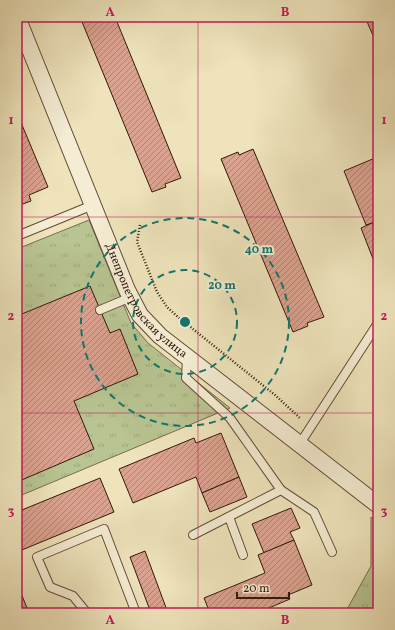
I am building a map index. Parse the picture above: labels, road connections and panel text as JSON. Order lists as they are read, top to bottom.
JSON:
{
  "streets": {
    "street": ["Днепропетровская улица"]
  },
  "scale_bar": "20 m",
  "grid": {
    "columns": ["A", "B"],
    "rows": ["1", "2", "3"]
  },
  "rings": ["40 m", "20 m"]
}
